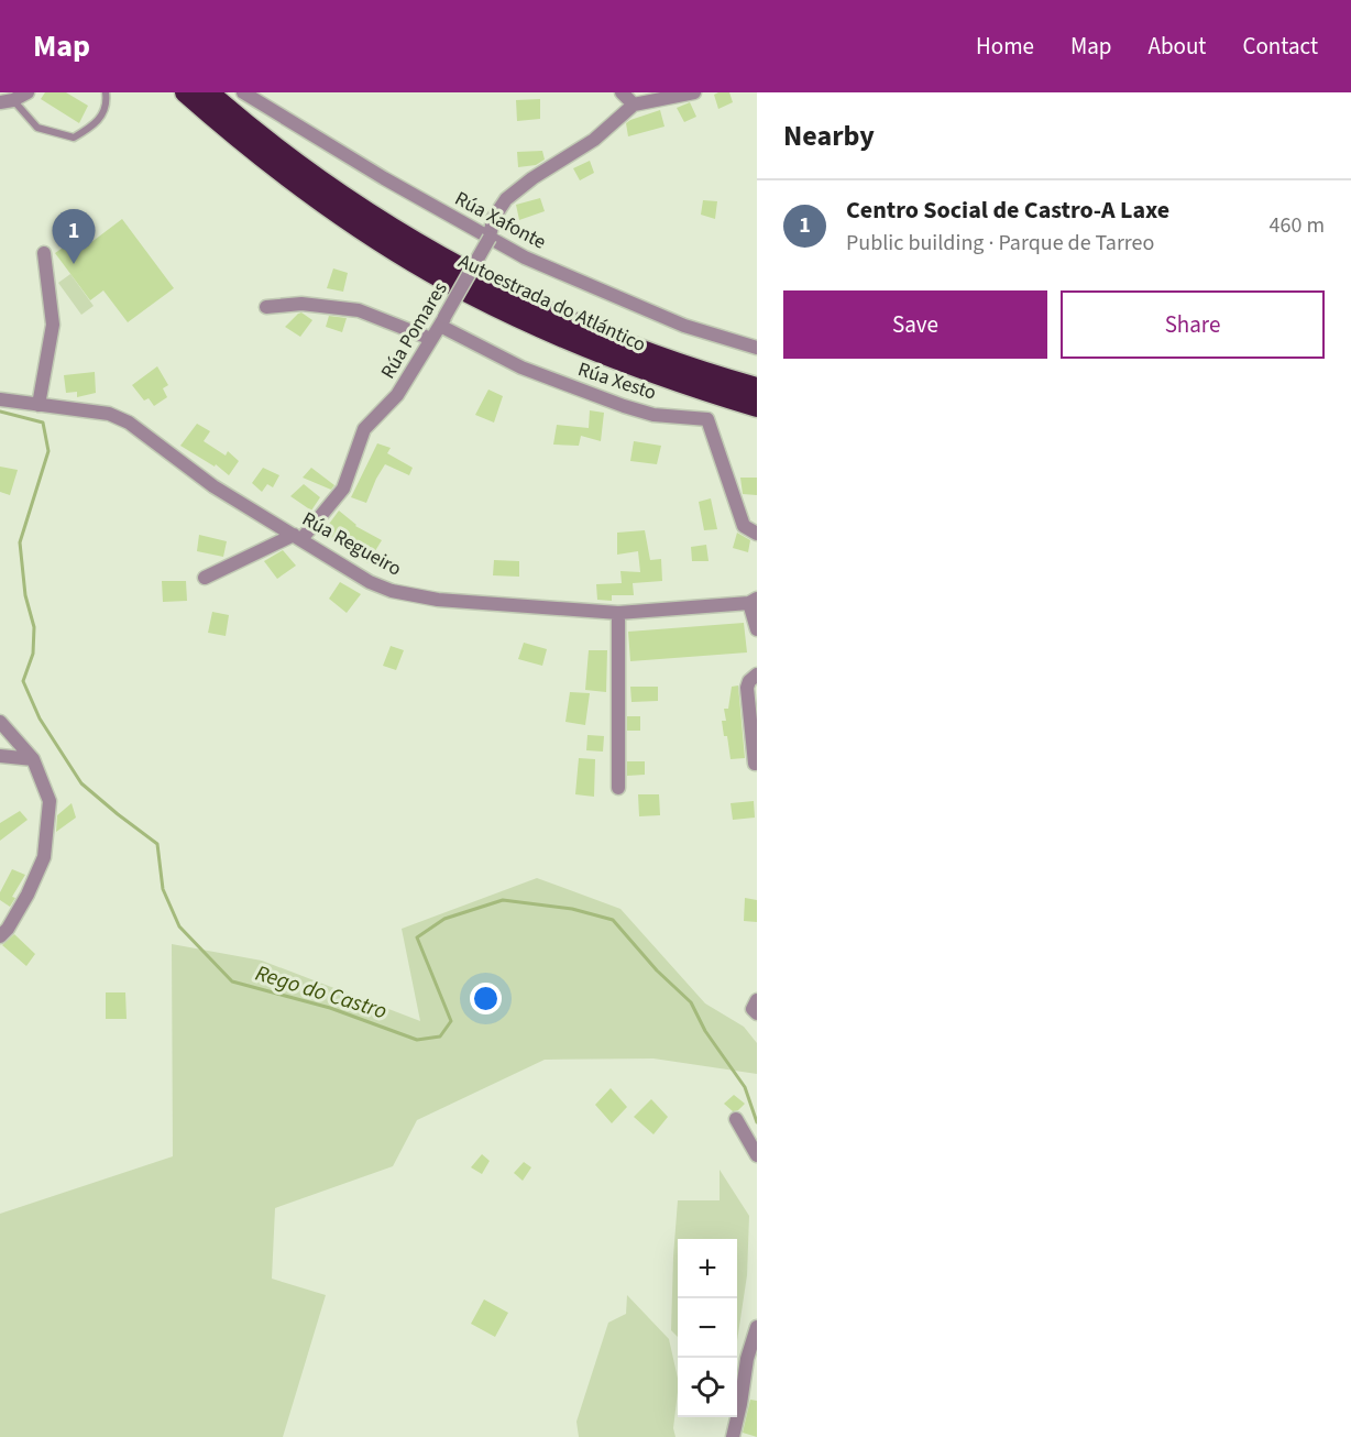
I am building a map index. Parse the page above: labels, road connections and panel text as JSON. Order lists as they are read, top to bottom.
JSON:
{
  "streets": {
    "highway": ["Autoestrada do Atlántico"],
    "street": [
      "Rúa Xafonte",
      "Rúa Pomares",
      "Rúa Xesto",
      "Rúa Regueiro"
    ]
  },
  "crossings": [
    ["Rúa Xafonte", "Rúa Pomares"],
    ["Rúa Pomares", "Rúa Xesto"],
    ["Rúa Pomares", "Rúa Regueiro"]
  ],
  "water": ["Rego do Castro"],
  "page": {
    "header": "Map",
    "nav": [
      "Home",
      "Map",
      "About",
      "Contact"
    ],
    "heading": "Nearby",
    "list": [
      {
        "mark": "1",
        "name": "Centro Social de Castro-A Laxe",
        "note": "Public building · Parque de Tarreo",
        "value": "460 m"
      }
    ],
    "pins": "1",
    "buttons": ["Save", "Share"],
    "map_buttons": ["+", "−"]
  }
}
